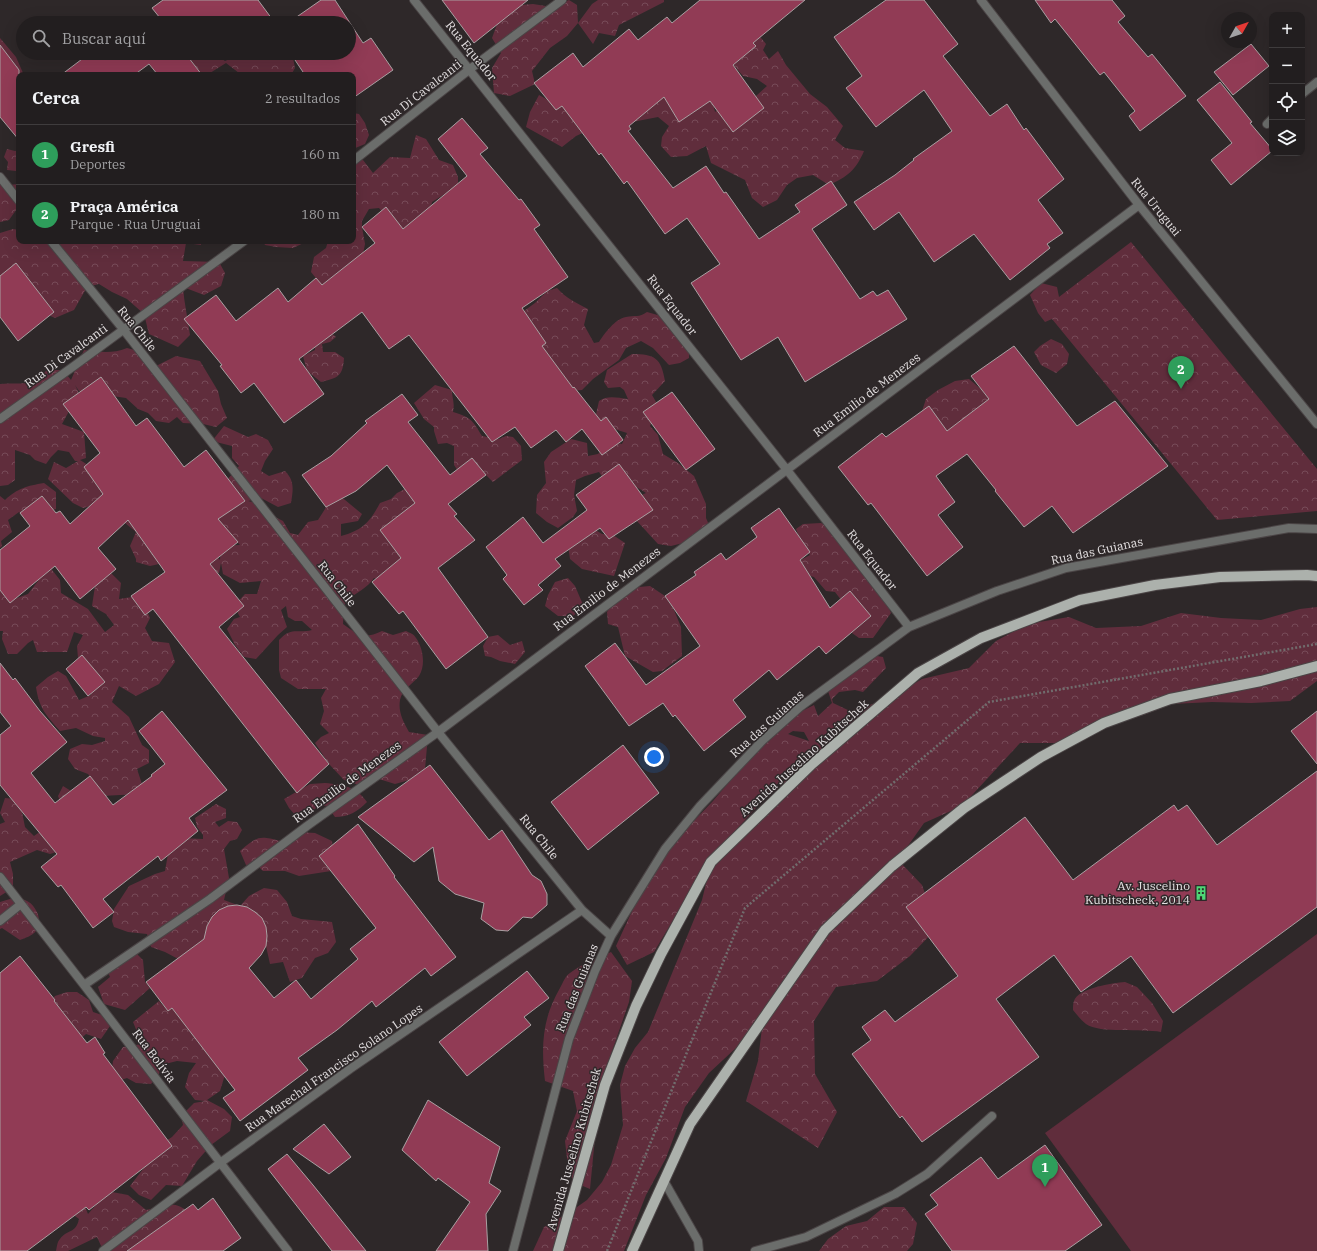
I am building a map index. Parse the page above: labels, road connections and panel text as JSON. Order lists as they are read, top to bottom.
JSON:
{
  "streets": {
    "main road": ["Avenida Juscelino Kubitschek"],
    "street": [
      "Rua Equador",
      "Rua Di Cavalcanti",
      "Rua Uruguai",
      "Rua Chile",
      "Rua Emilio de Menezes",
      "Rua das Guianas",
      "Rua Bolívia",
      "Rua Marechal Francisco Solano Lopes"
    ]
  },
  "crossings": [
    ["Rua Equador", "Rua Di Cavalcanti"],
    ["Rua Equador", "Rua Emilio de Menezes"],
    ["Rua Equador", "Rua das Guianas"],
    ["Rua Di Cavalcanti", "Rua Chile"],
    ["Rua Uruguai", "Rua Emilio de Menezes"],
    ["Rua Chile", "Rua Emilio de Menezes"],
    ["Rua Chile", "Rua das Guianas"],
    ["Rua Chile", "Rua Marechal Francisco Solano Lopes"],
    ["Rua Emilio de Menezes", "Rua Bolívia"],
    ["Rua Bolívia", "Rua Marechal Francisco Solano Lopes"]
  ],
  "places": {
    "building": ["Av. Juscelino Kubitscheck, 2014"]
  },
  "north": "top right",
  "page": {
    "map_buttons": ["+", "−"],
    "search": "Buscar aquí",
    "heading": ["Cerca", "2 resultados"],
    "list": [
      {
        "mark": "1",
        "name": "Gresfi",
        "note": "Deportes",
        "value": "160 m"
      },
      {
        "mark": "2",
        "name": "Praça América",
        "note": "Parque · Rua Uruguai",
        "value": "180 m"
      }
    ],
    "pins": ["2", "1"]
  }
}
